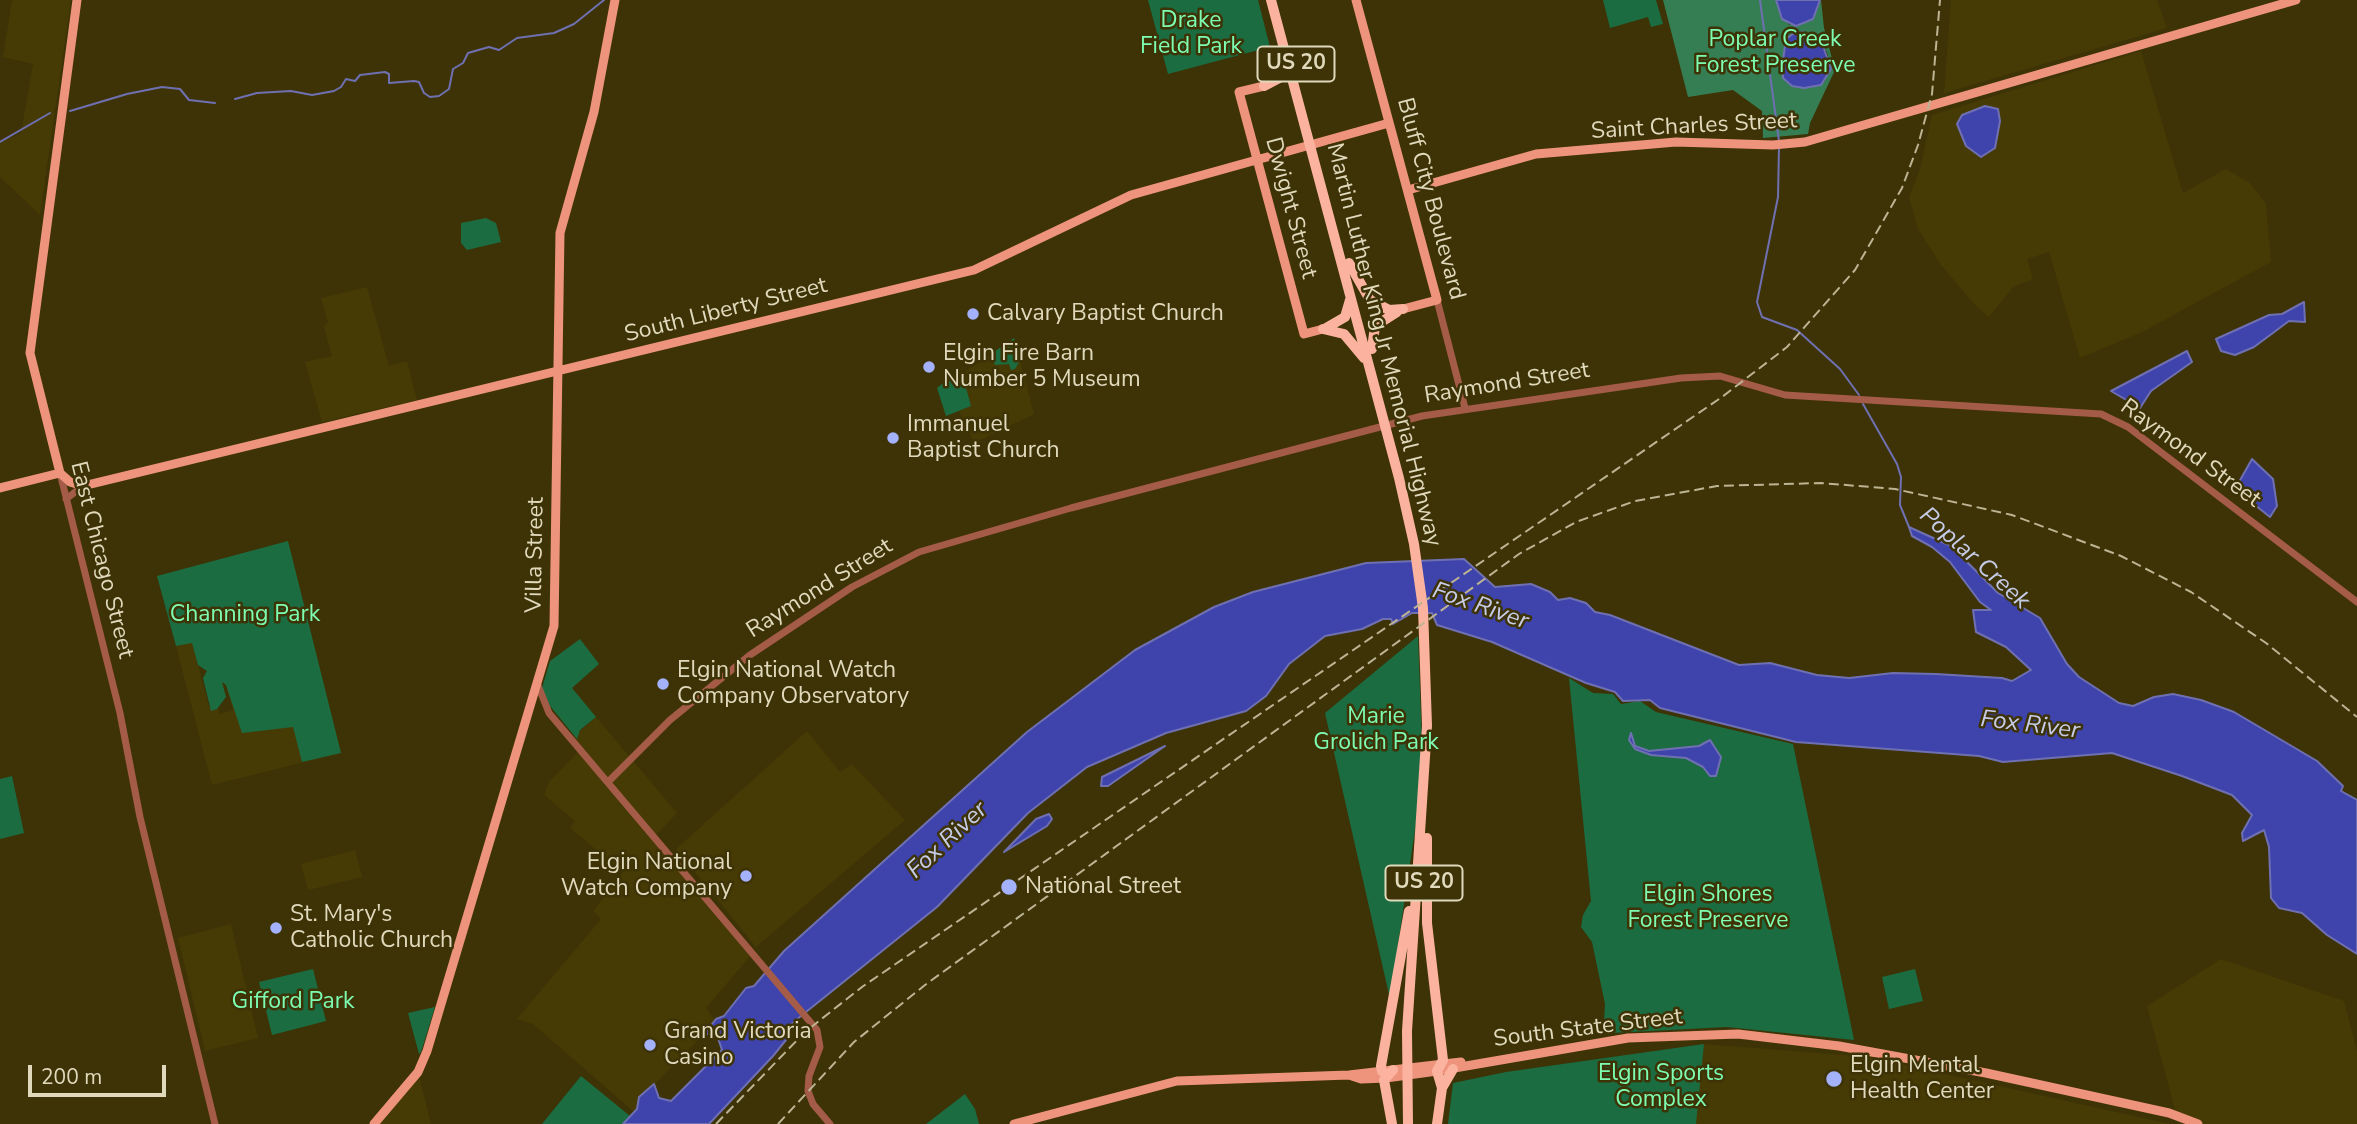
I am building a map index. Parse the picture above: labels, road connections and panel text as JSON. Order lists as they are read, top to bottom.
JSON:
{
  "streets": {
    "highway": ["US 20", "Martin Luther King Jr Memorial Highway"],
    "main road": [
      "Saint Charles Street",
      "Bluff City Boulevard",
      "Dwight Street",
      "South Liberty Street",
      "Villa Street",
      "East Chicago Street",
      "South State Street"
    ],
    "street": ["Raymond Street"]
  },
  "crossings": [
    ["Saint Charles Street", "Bluff City Boulevard"],
    ["Bluff City Boulevard", "South Liberty Street"],
    ["Bluff City Boulevard", "Raymond Street"],
    ["Dwight Street", "South Liberty Street"],
    ["South Liberty Street", "Villa Street"]
  ],
  "water": ["Poplar Creek", "Fox River"],
  "parks": [
    "Drake Field Park",
    "Poplar Creek Forest Preserve",
    "Channing Park",
    "Marie Grolich Park",
    "Elgin Shores Forest Preserve",
    "Gifford Park",
    "Elgin Sports Complex"
  ],
  "places": [
    "Calvary Baptist Church",
    "Elgin Fire Barn Number 5 Museum",
    "Immanuel Baptist Church",
    "Elgin National Watch Company Observatory",
    "Elgin National Watch Company",
    "National Street",
    "St. Mary's Catholic Church",
    "Grand Victoria Casino",
    "Elgin Mental Health Center"
  ],
  "scale_bar": "200 m"
}
